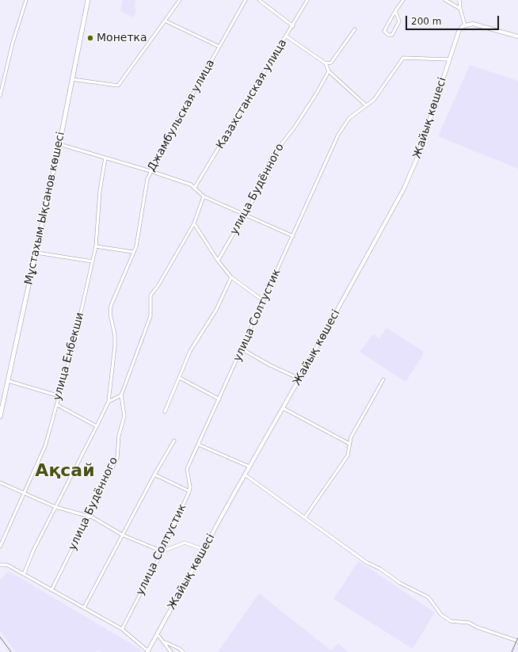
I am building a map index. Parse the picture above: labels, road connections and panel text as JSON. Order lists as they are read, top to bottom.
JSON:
{
  "streets": {
    "main road": ["Мұстахым Ықсанов көшесі"],
    "street": [
      "Казахстанская улица",
      "Джамбульская улица",
      "Жайық көшесі",
      "улица Будённого",
      "улица Солтустик",
      "улица Енбекши"
    ]
  },
  "crossings": [
    ["Жайық көшесі", "улица Солтустик"]
  ],
  "districts": ["Ақсай"],
  "places": ["Монетка"],
  "scale_bar": "200 m"
}
